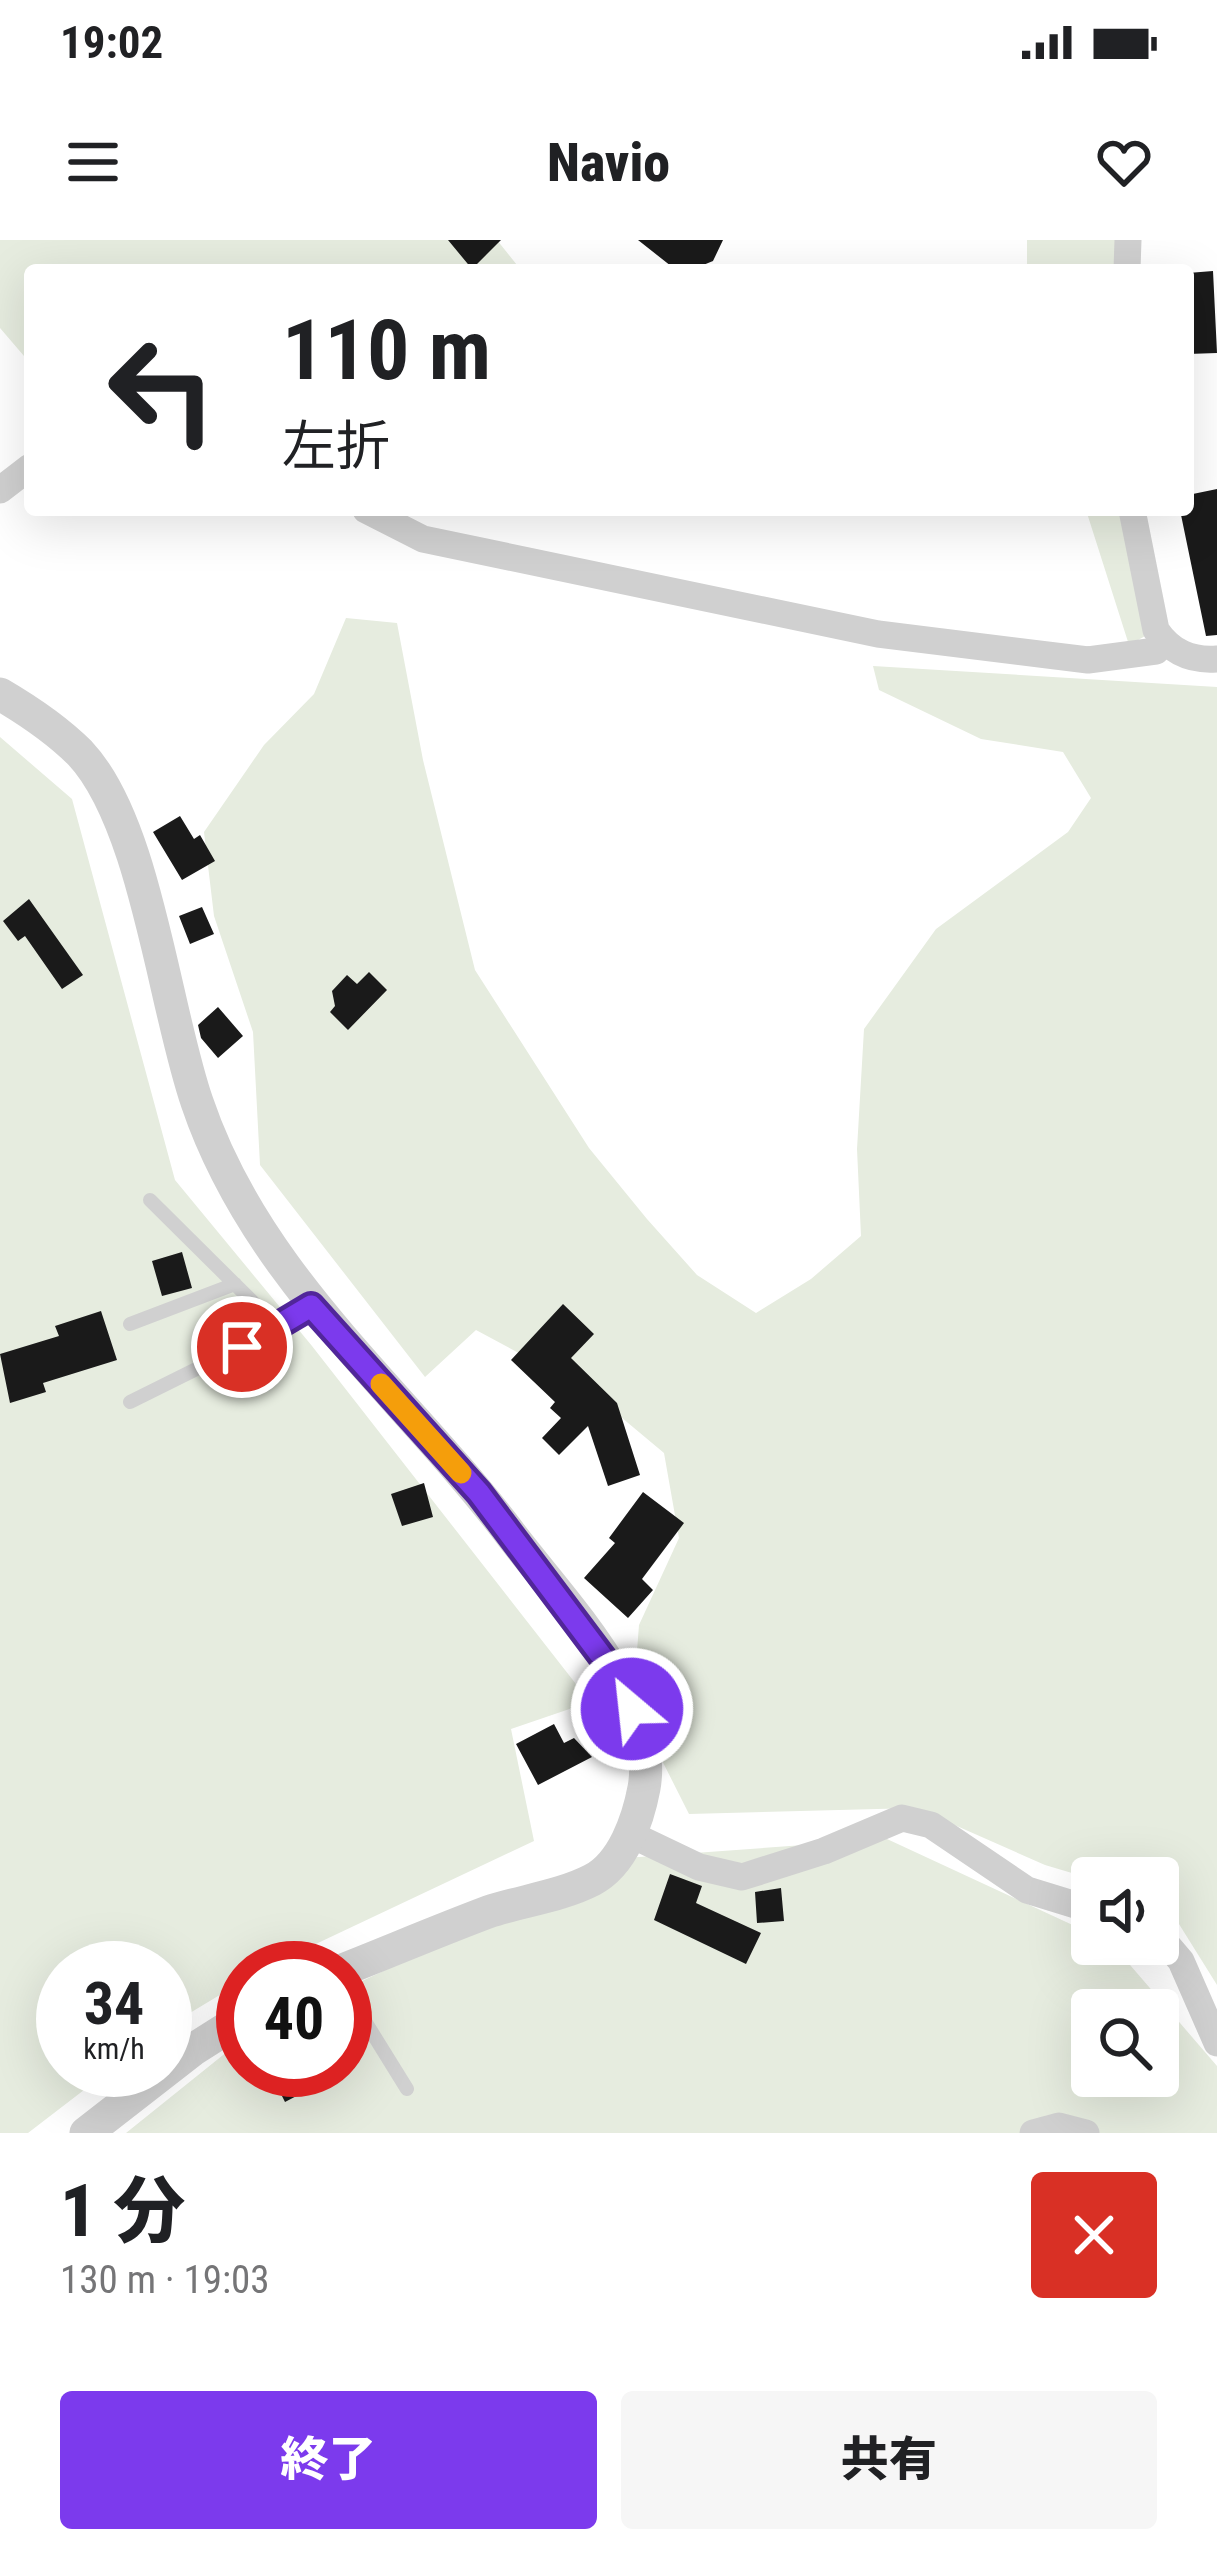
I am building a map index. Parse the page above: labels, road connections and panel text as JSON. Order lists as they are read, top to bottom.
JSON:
{
  "page": {
    "status": "19:02",
    "header": "Navio",
    "turn": ["110 m", "左折"],
    "speed": "34 km/h",
    "limit": "40",
    "heading": ["1 分", "130 m · 19:03"],
    "buttons": ["終了", "共有"]
  }
}
